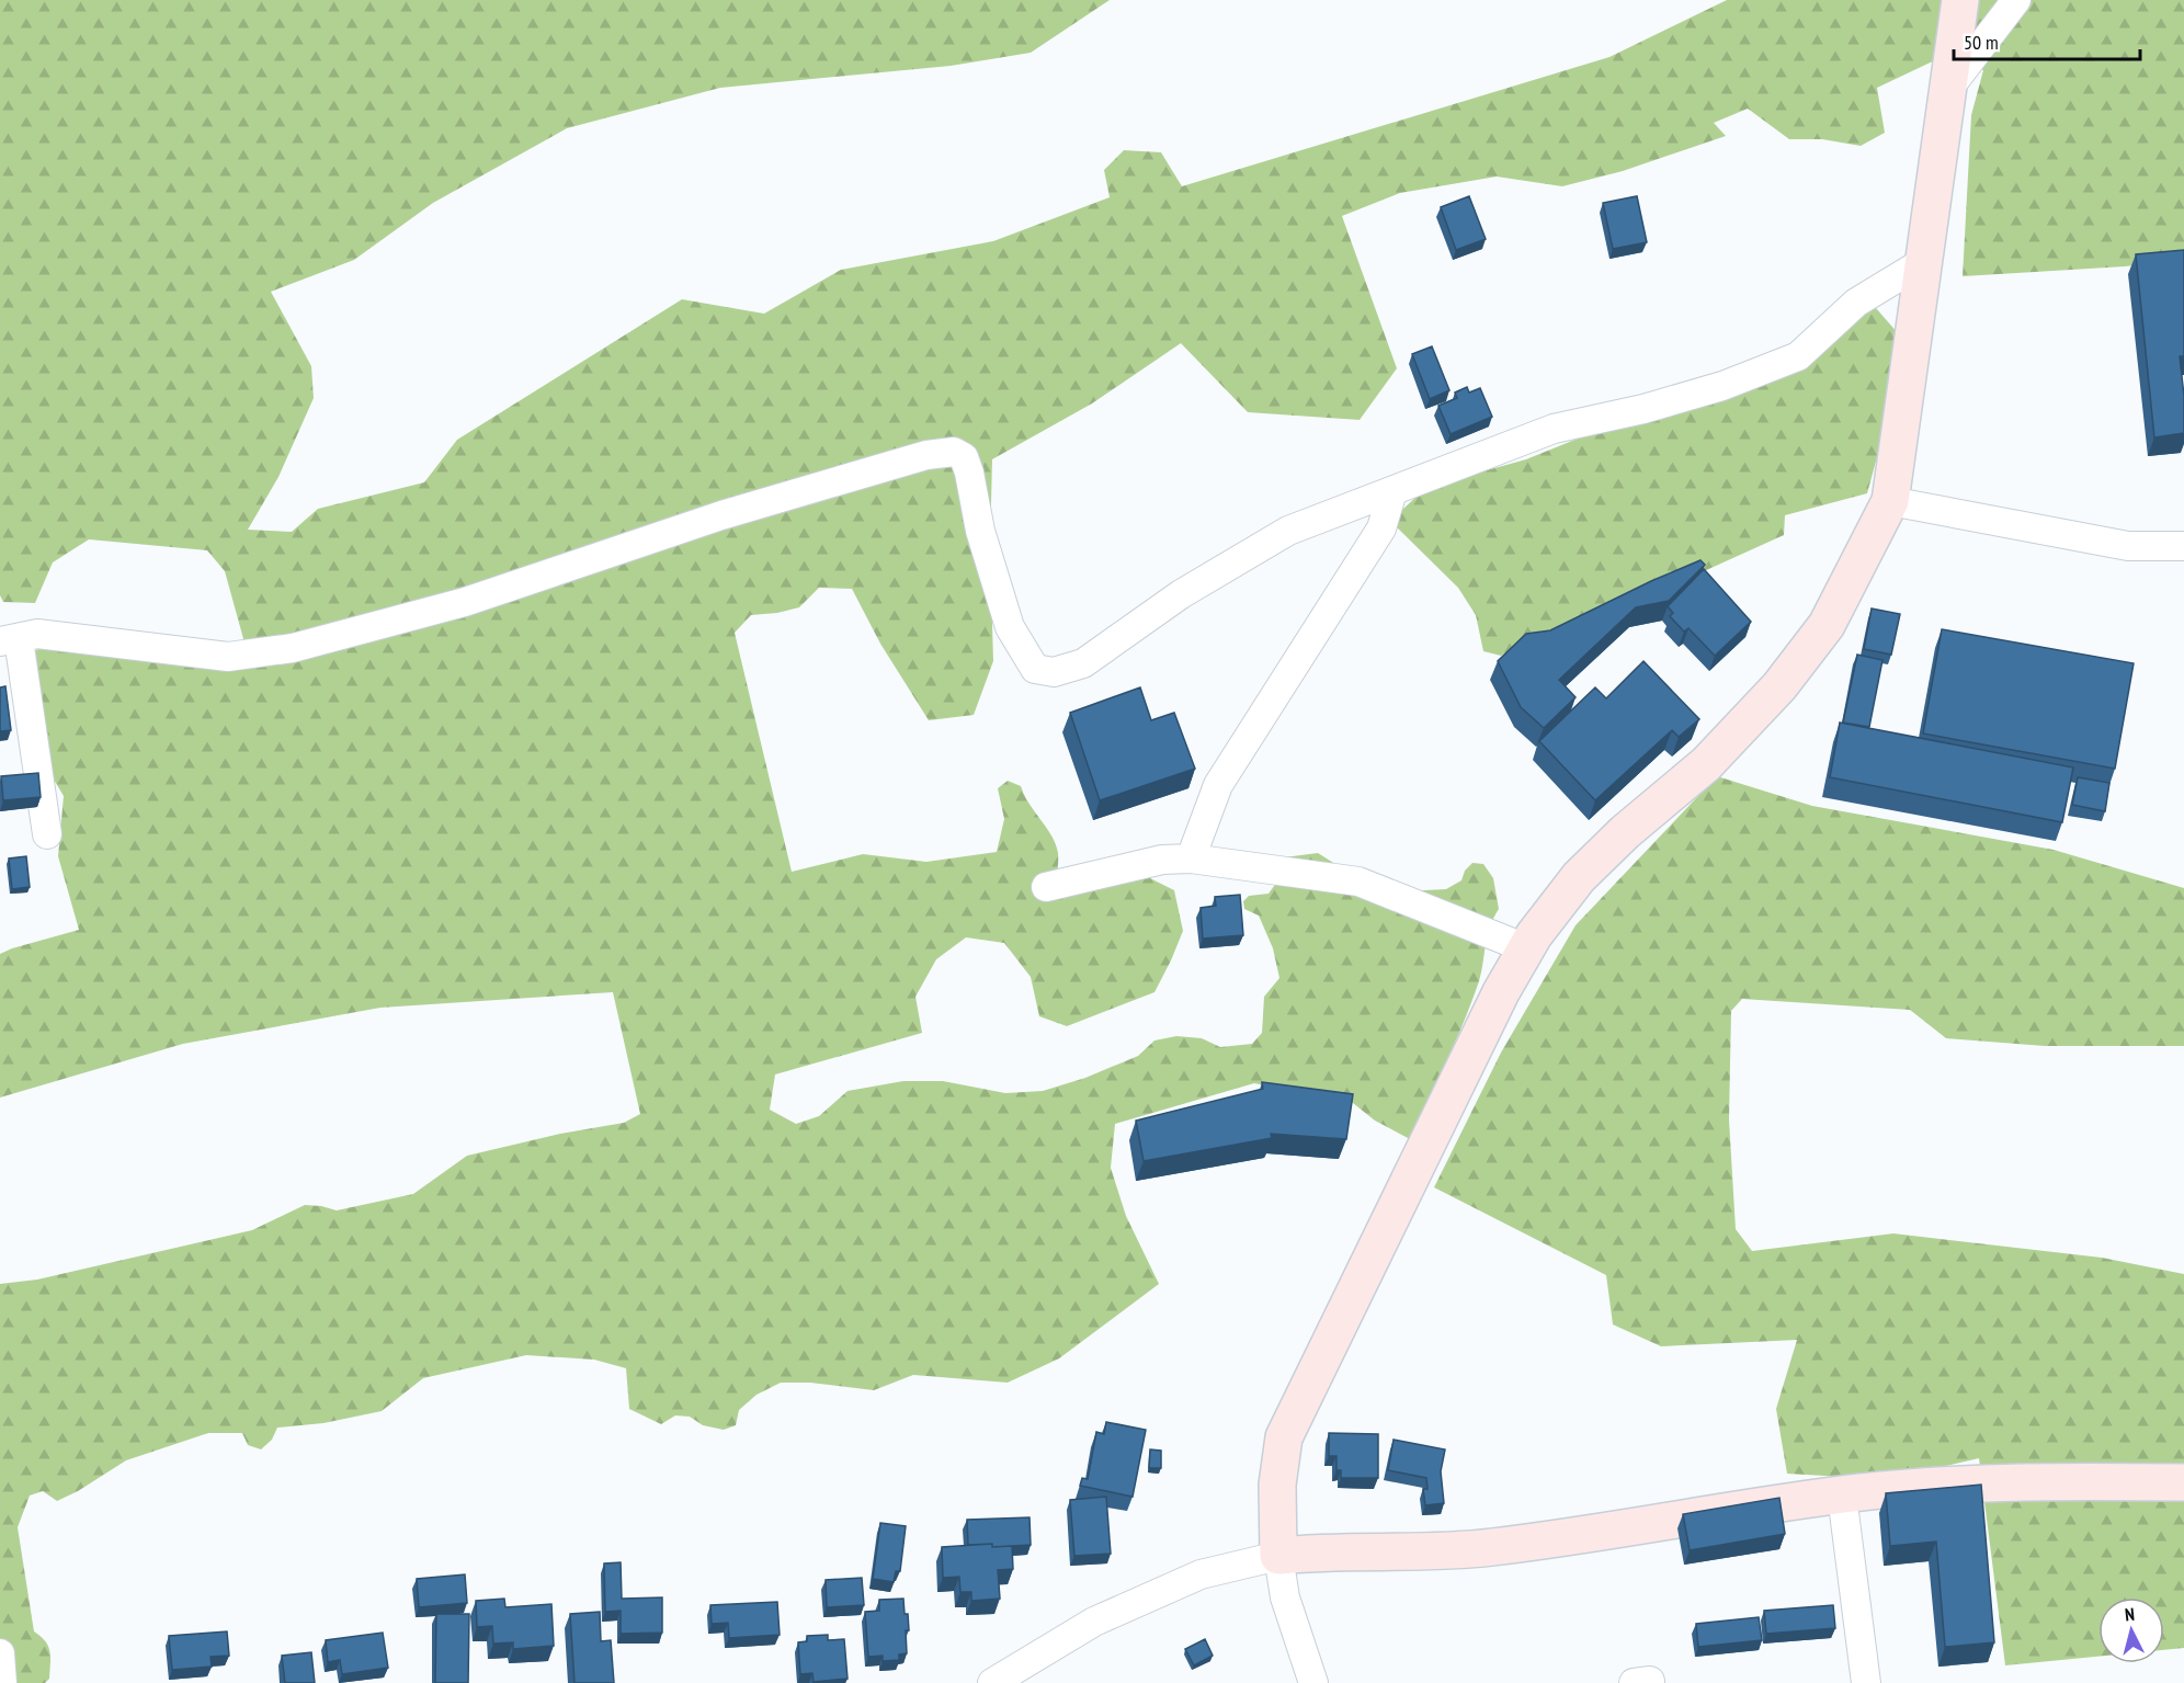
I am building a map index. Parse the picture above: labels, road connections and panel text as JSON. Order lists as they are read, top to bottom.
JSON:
{
  "scale_bar": "50 m",
  "north": "top"
}
